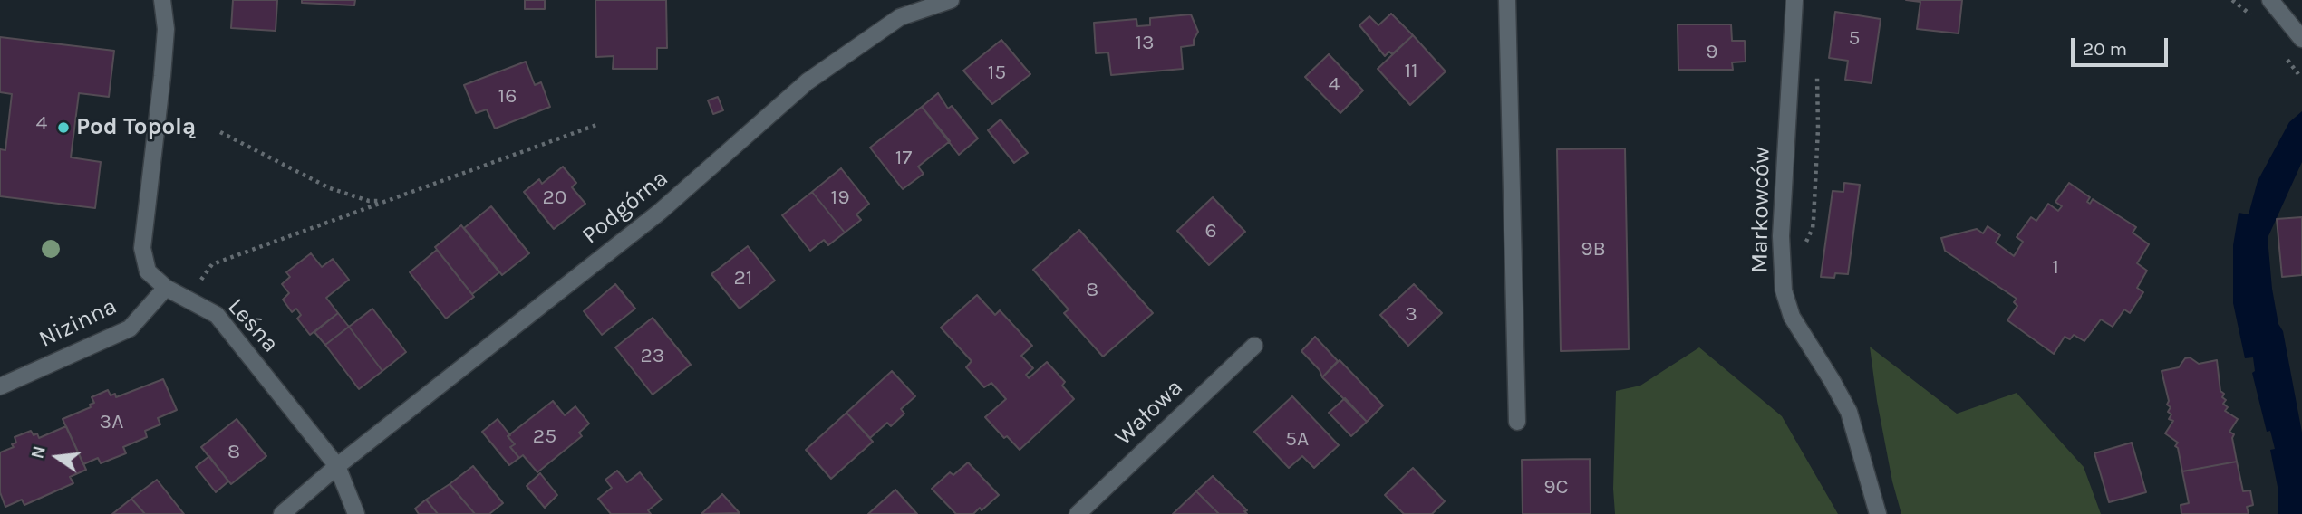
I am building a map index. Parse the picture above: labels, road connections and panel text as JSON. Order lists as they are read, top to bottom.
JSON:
{
  "streets": {
    "street": [
      "Podgórna",
      "Markowców",
      "Nizinna",
      "Leśna",
      "Wałowa"
    ]
  },
  "crossings": [
    ["Podgórna", "Leśna"],
    ["Nizinna", "Leśna"]
  ],
  "places": ["Pod Topolą"],
  "house_numbers": [
    "5",
    "13",
    "9",
    "11",
    "15",
    "4",
    "16",
    "4",
    "17",
    "20",
    "19",
    "6",
    "9B",
    "1",
    "21",
    "8",
    "3",
    "23",
    "3A",
    "25",
    "5A",
    "8",
    "9C"
  ],
  "scale_bar": "20 m",
  "north": "left"
}
